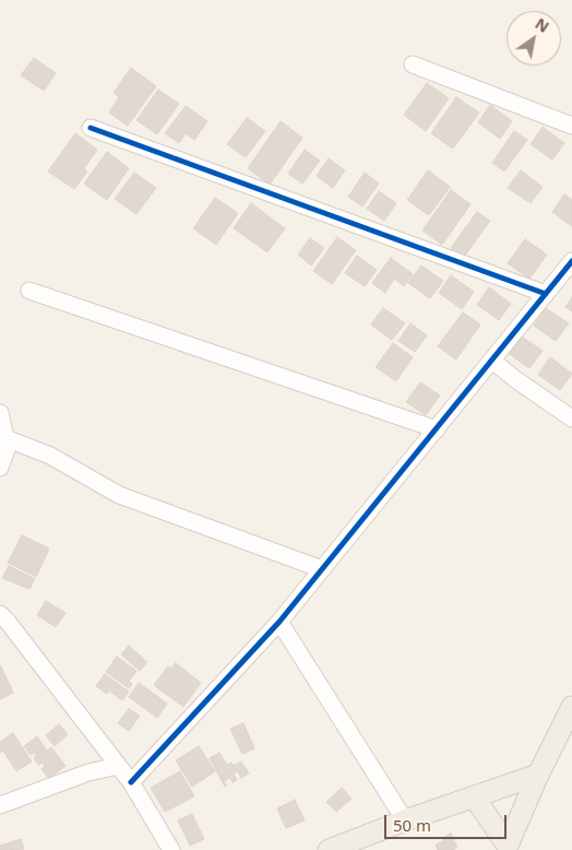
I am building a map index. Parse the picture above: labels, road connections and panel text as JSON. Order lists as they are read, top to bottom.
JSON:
{
  "scale_bar": "50 m",
  "north": "top right"
}
